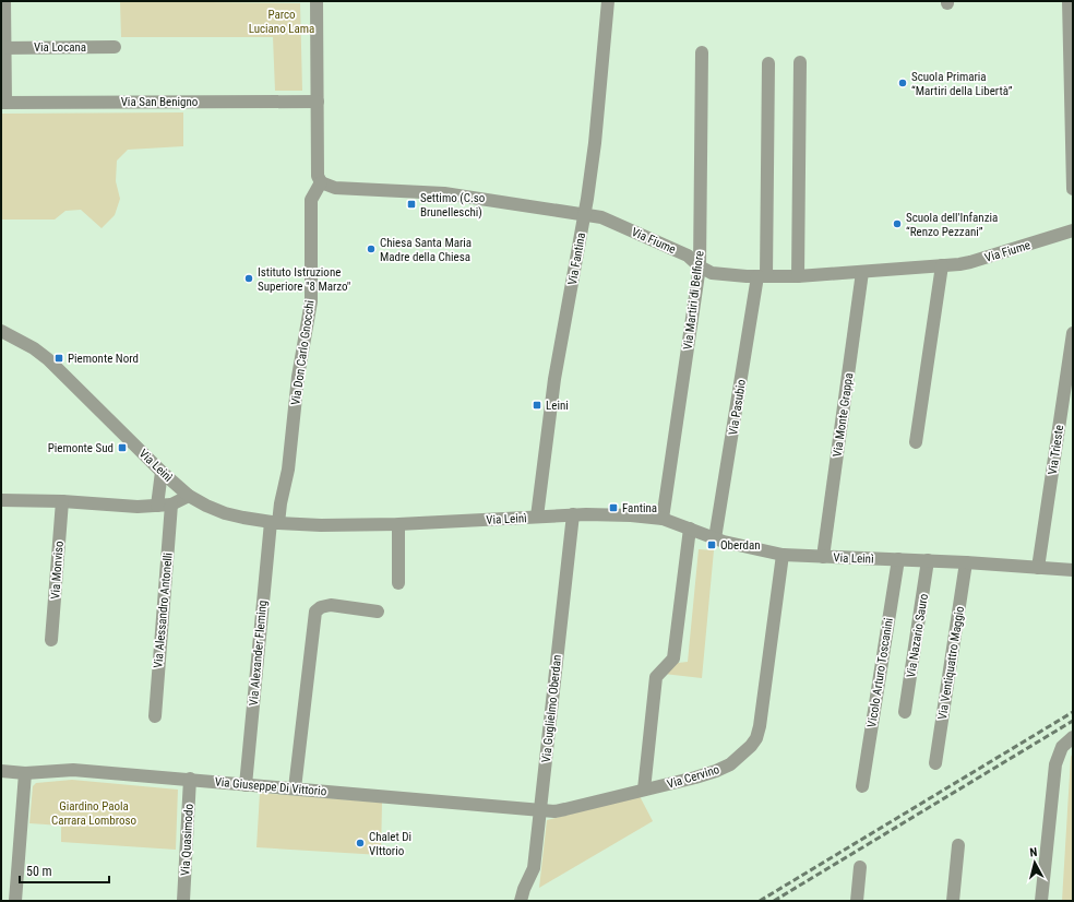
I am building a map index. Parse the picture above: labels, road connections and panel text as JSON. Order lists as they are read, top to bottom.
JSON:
{
  "streets": {
    "street": [
      "Via Locana",
      "Via San Benigno",
      "Via Fiume",
      "Via Fantina",
      "Via Martiri di Belfiore",
      "Via Don Carlo Gnocchi",
      "Via Pasubio",
      "Via Monte Grappa",
      "Via Trieste",
      "Via Leinì",
      "Via Monviso",
      "Via Alessandro Antonelli",
      "Via Nazario Sauro",
      "Via Alexander Fleming",
      "Via Ventiquattro Maggio",
      "Vicolo Arturo Toscanini",
      "Via Guglielmo Oberdan",
      "Via Cervino",
      "Via Giuseppe Di Vittorio",
      "Via Quasimodo"
    ]
  },
  "crossings": [
    ["Via Fiume", "Via Fantina"],
    ["Via Fiume", "Via Martiri di Belfiore"],
    ["Via Fiume", "Via Don Carlo Gnocchi"],
    ["Via Fiume", "Via Pasubio"],
    ["Via Fiume", "Via Monte Grappa"],
    ["Via Fantina", "Via Leinì"],
    ["Via Martiri di Belfiore", "Via Leinì"],
    ["Via Don Carlo Gnocchi", "Via Leinì"],
    ["Via Don Carlo Gnocchi", "Via Alexander Fleming"],
    ["Via Pasubio", "Via Leinì"],
    ["Via Monte Grappa", "Via Leinì"],
    ["Via Trieste", "Via Leinì"],
    ["Via Leinì", "Via Nazario Sauro"],
    ["Via Leinì", "Via Alexander Fleming"],
    ["Via Leinì", "Via Ventiquattro Maggio"],
    ["Via Leinì", "Vicolo Arturo Toscanini"],
    ["Via Leinì", "Via Guglielmo Oberdan"],
    ["Via Leinì", "Via Cervino"],
    ["Via Alexander Fleming", "Via Giuseppe Di Vittorio"],
    ["Via Guglielmo Oberdan", "Via Cervino"],
    ["Via Guglielmo Oberdan", "Via Giuseppe Di Vittorio"],
    ["Via Cervino", "Via Giuseppe Di Vittorio"],
    ["Via Giuseppe Di Vittorio", "Via Quasimodo"]
  ],
  "parks": ["Parco Luciano Lama", "Giardino Paola Carrara Lombroso"],
  "places": {
    "other": [
      "Scuola Primaria “Martiri della Libertà”",
      "Scuola dell'Infanzia “Renzo Pezzani”",
      "Chiesa Santa Maria Madre della Chiesa",
      "Istituto Istruzione Superiore \"8 Marzo\"",
      "Chalet Di VIttorio"
    ],
    "transit": [
      "Settimo (C.so Brunelleschi)",
      "Piemonte Nord",
      "Leini",
      "Piemonte Sud",
      "Fantina",
      "Oberdan"
    ]
  },
  "scale_bar": "50 m",
  "north": "top"
}
